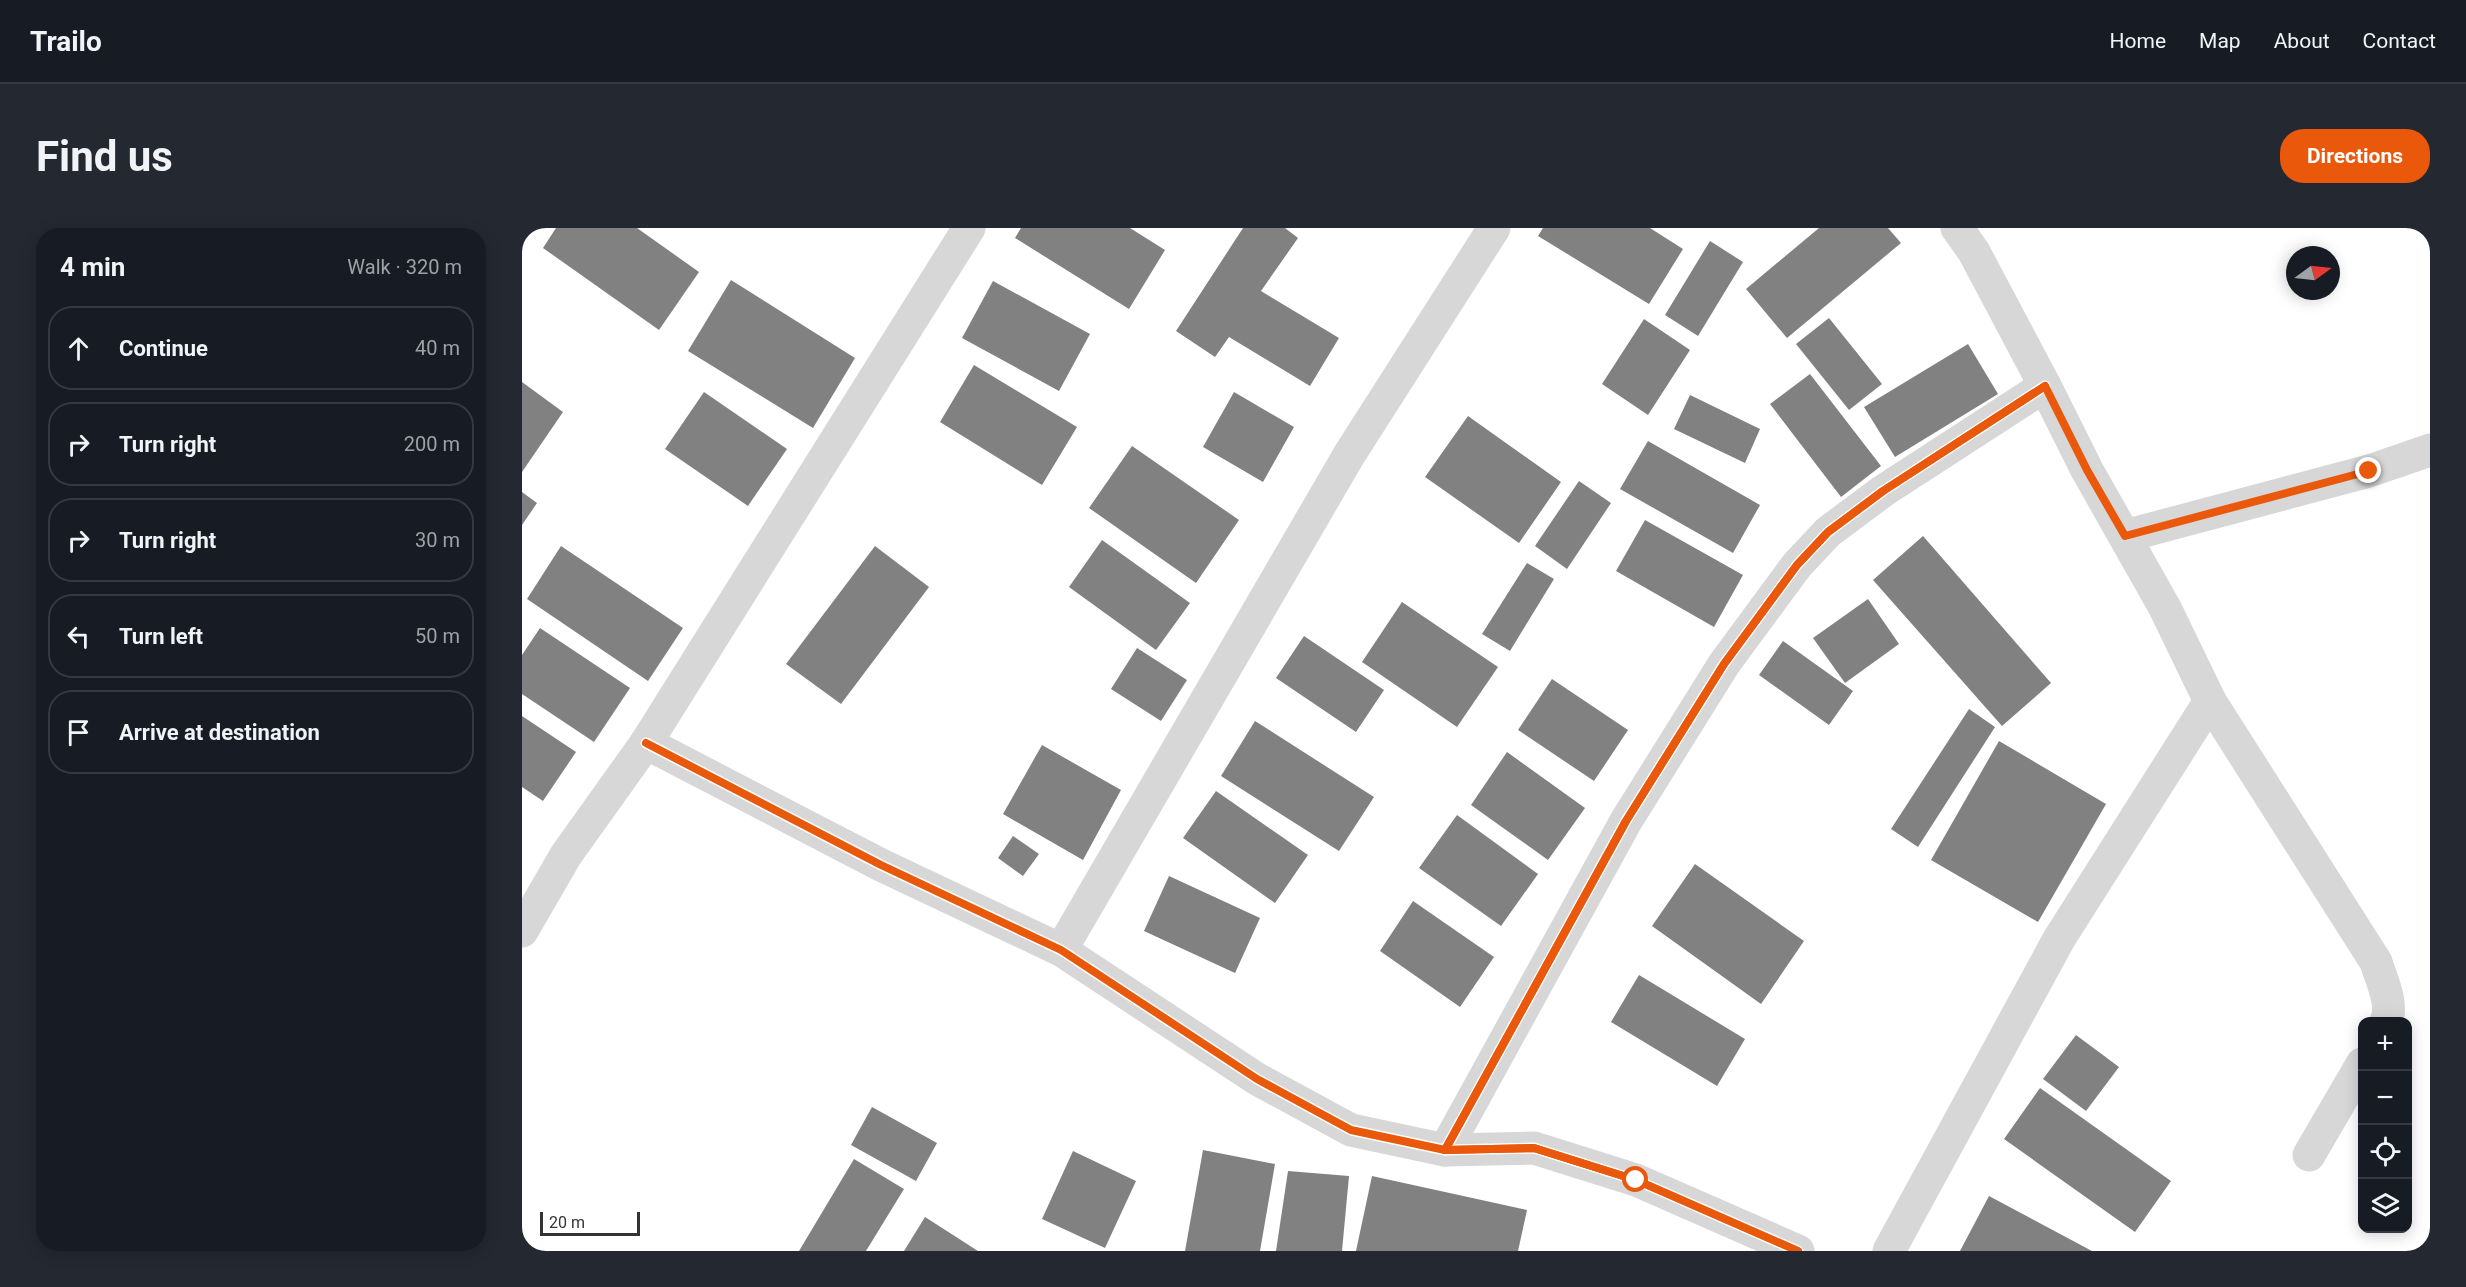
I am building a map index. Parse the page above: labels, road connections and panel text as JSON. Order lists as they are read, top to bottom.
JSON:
{
  "scale_bar": "20 m",
  "north": "right",
  "page": {
    "header": "Trailo",
    "nav": [
      "Home",
      "Map",
      "About",
      "Contact"
    ],
    "buttons": "Directions",
    "title": "Find us",
    "heading": ["4 min", "Walk · 320 m"],
    "list": [
      ["Continue", "40 m"],
      ["Turn right", "200 m"],
      ["Turn right", "30 m"],
      ["Turn left", "50 m"],
      "Arrive at destination"
    ],
    "map_buttons": ["+", "−"],
    "scale": "20 m"
  }
}
